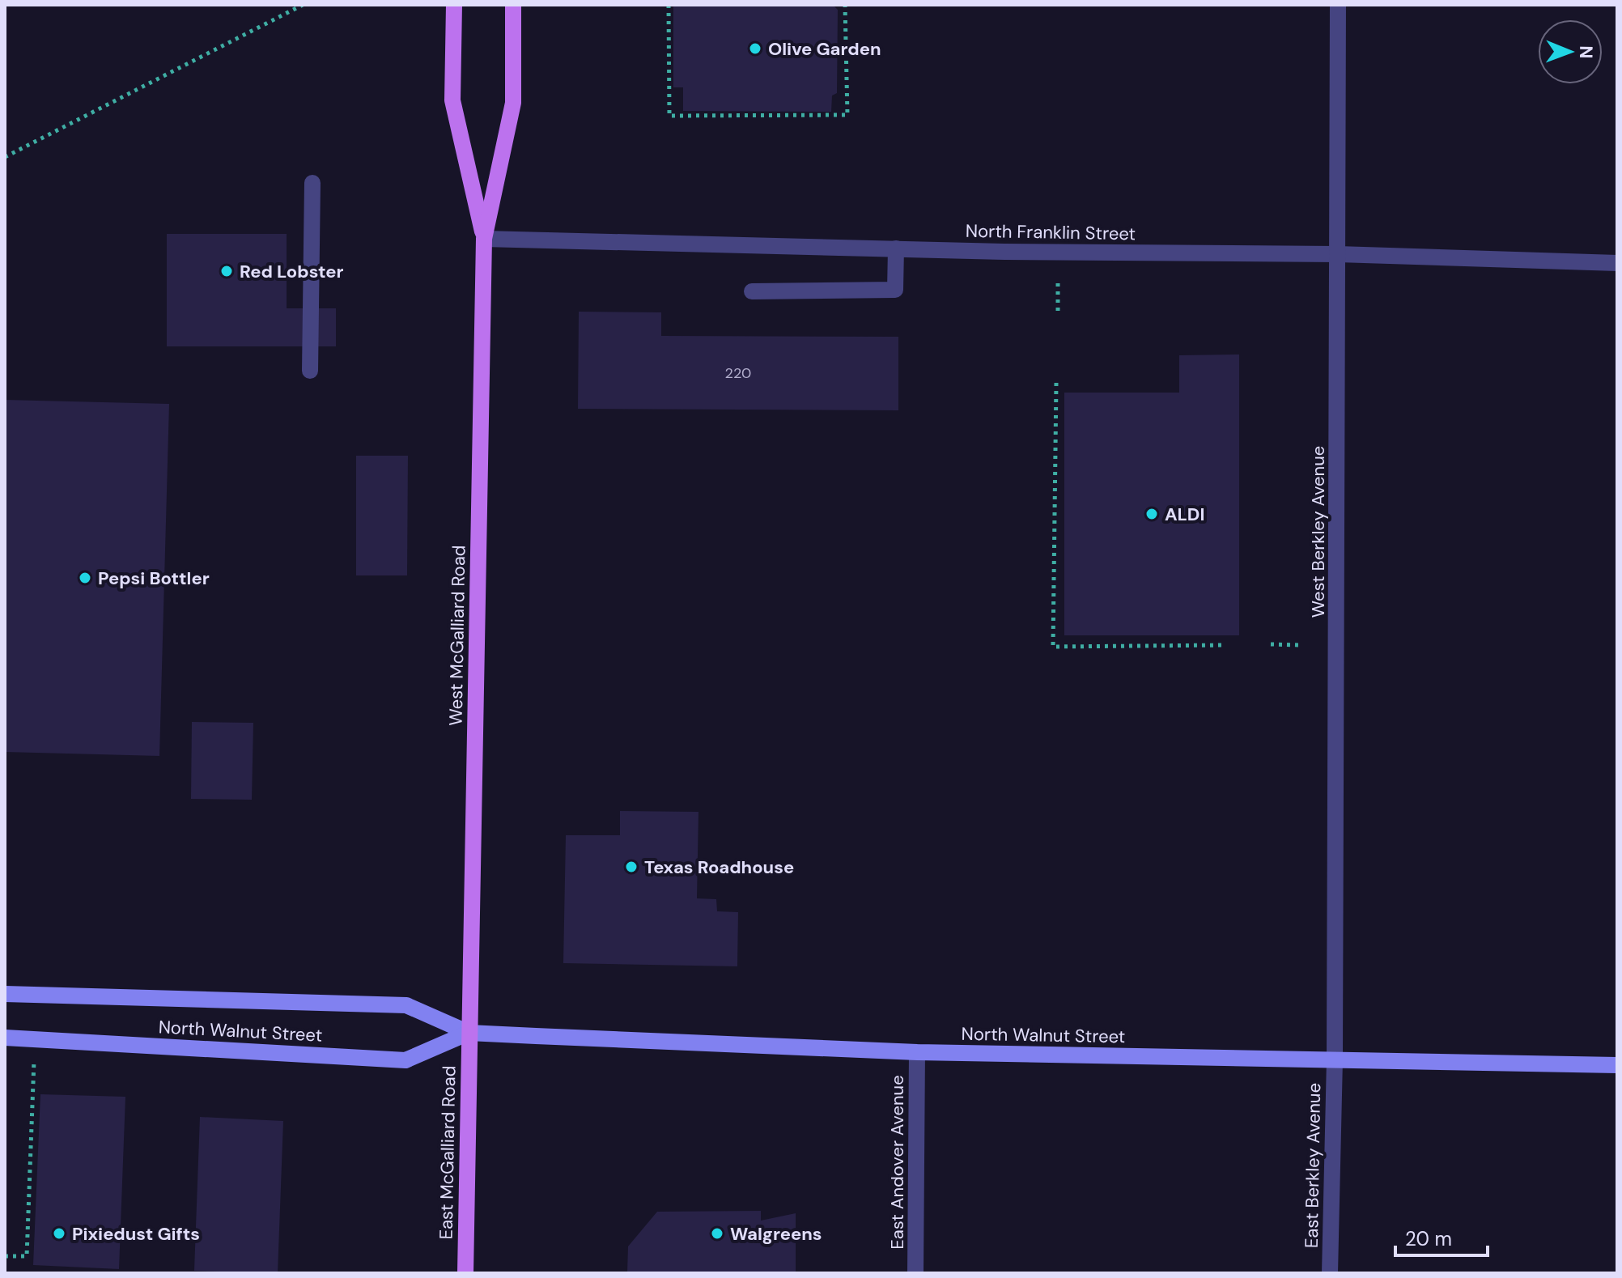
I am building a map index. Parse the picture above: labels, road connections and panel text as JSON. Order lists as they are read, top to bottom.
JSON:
{
  "streets": {
    "main road": ["West McGalliard Road", "North Walnut Street", "East McGalliard Road"],
    "street": [
      "North Franklin Street",
      "West Berkley Avenue",
      "East Andover Avenue",
      "East Berkley Avenue"
    ]
  },
  "crossings": [
    ["North Franklin Street", "West Berkley Avenue"],
    ["North Franklin Street", "West McGalliard Road"],
    ["West Berkley Avenue", "North Walnut Street"],
    ["West Berkley Avenue", "East Berkley Avenue"],
    ["West McGalliard Road", "North Walnut Street"],
    ["West McGalliard Road", "East McGalliard Road"],
    ["North Walnut Street", "East McGalliard Road"],
    ["North Walnut Street", "East Andover Avenue"],
    ["North Walnut Street", "East Berkley Avenue"]
  ],
  "places": [
    "Olive Garden",
    "Red Lobster",
    "ALDI",
    "Pepsi Bottler",
    "Texas Roadhouse",
    "Pixiedust Gifts",
    "Walgreens"
  ],
  "house_numbers": ["220"],
  "scale_bar": "20 m",
  "north": "right"
}
